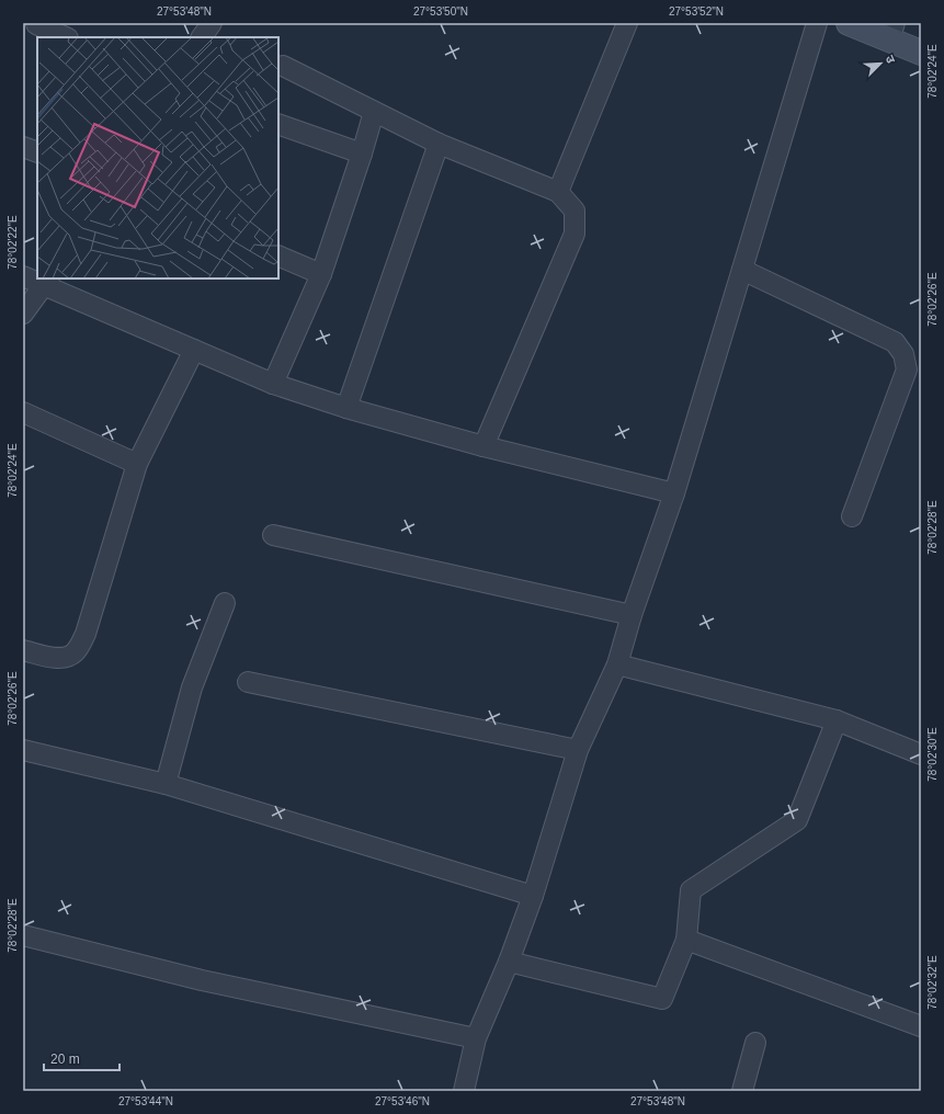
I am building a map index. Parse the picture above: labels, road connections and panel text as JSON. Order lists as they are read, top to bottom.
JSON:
{
  "scale_bar": "20 m",
  "north": "top right",
  "coordinates": [
    "27°53'48\"N",
    "27°53'50\"N",
    "27°53'52\"N",
    "78°02'24\"E",
    "78°02'22\"E",
    "78°02'26\"E",
    "78°02'28\"E",
    "78°02'30\"E",
    "78°02'32\"E",
    "27°53'44\"N",
    "27°53'46\"N"
  ]
}
